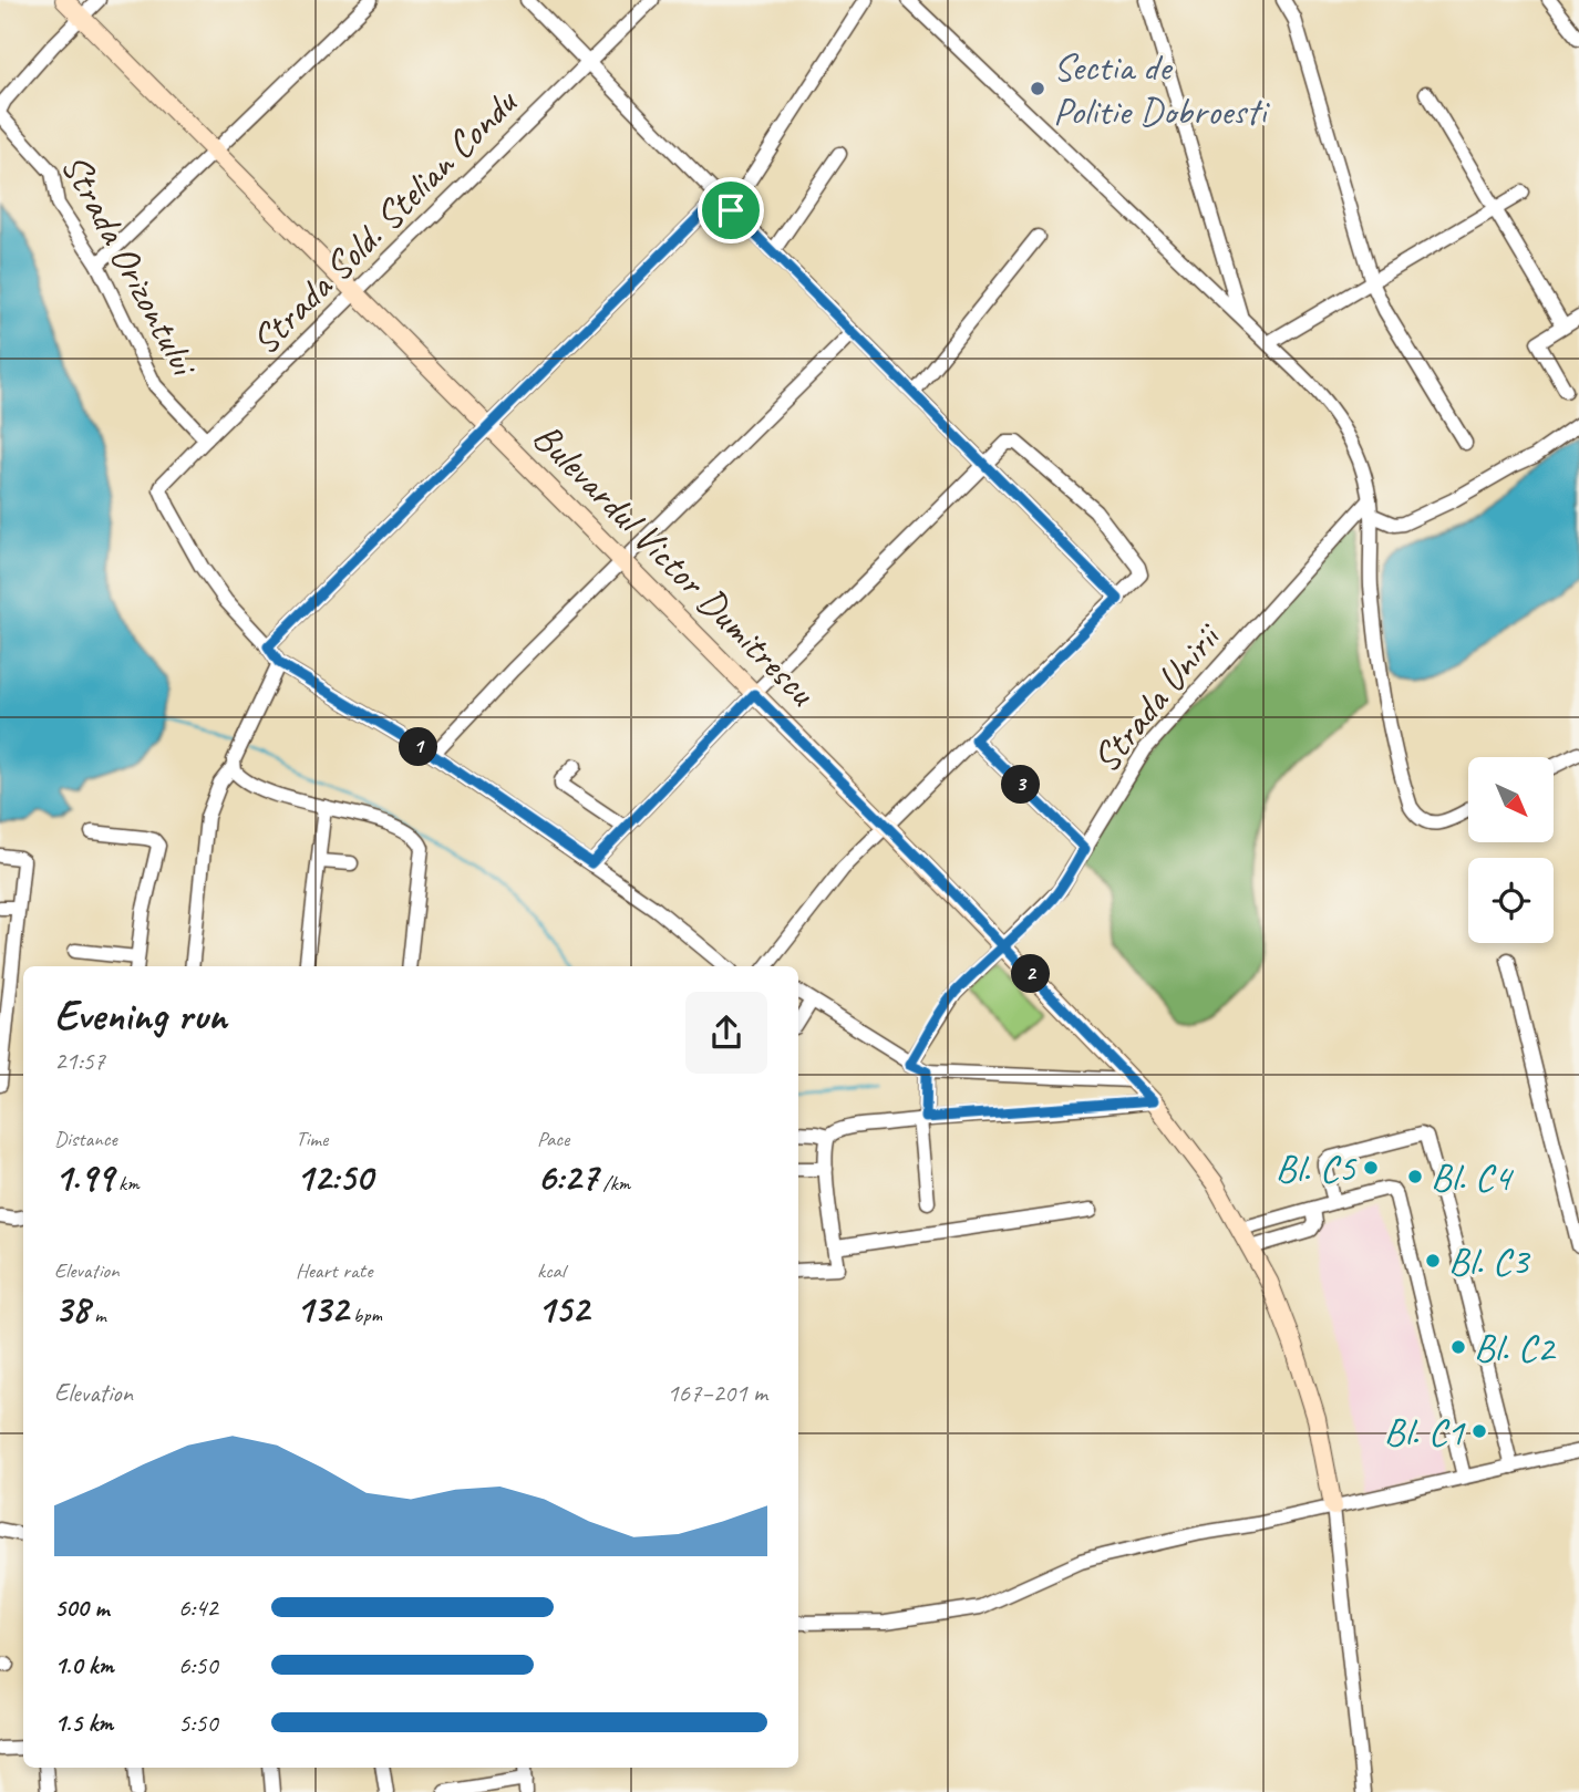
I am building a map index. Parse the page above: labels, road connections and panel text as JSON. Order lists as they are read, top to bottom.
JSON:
{
  "streets": {
    "street": [
      "Strada Sold. Stelian Condu",
      "Strada Orizontului",
      "Bulevardul Victor Dumitrescu",
      "Strada Unirii"
    ]
  },
  "crossings": [
    ["Strada Sold. Stelian Condu", "Strada Orizontului"],
    ["Strada Sold. Stelian Condu", "Bulevardul Victor Dumitrescu"],
    ["Bulevardul Victor Dumitrescu", "Strada Unirii"]
  ],
  "places": [
    "Sectia de Politie Dobroesti",
    "Bl. C5",
    "Bl. C4",
    "Bl. C3",
    "Bl. C2",
    "Bl. C1"
  ],
  "north": "bottom right",
  "page": {
    "pins": ["1", "3", "2"],
    "heading": ["Evening run", "21:57"],
    "stats": [
      ["Distance", "1.99 km"],
      ["Time", "12:50"],
      ["Pace", "6:27 /km"],
      ["Elevation", "38 m"],
      ["Heart rate", "132 bpm"],
      ["kcal", "152"]
    ],
    "chart": ["Elevation", "167–201 m"],
    "list": [
      {
        "name": "500 m",
        "note": "6:42"
      },
      {
        "name": "1.0 km",
        "note": "6:50"
      },
      {
        "name": "1.5 km",
        "note": "5:50"
      }
    ]
  }
}
